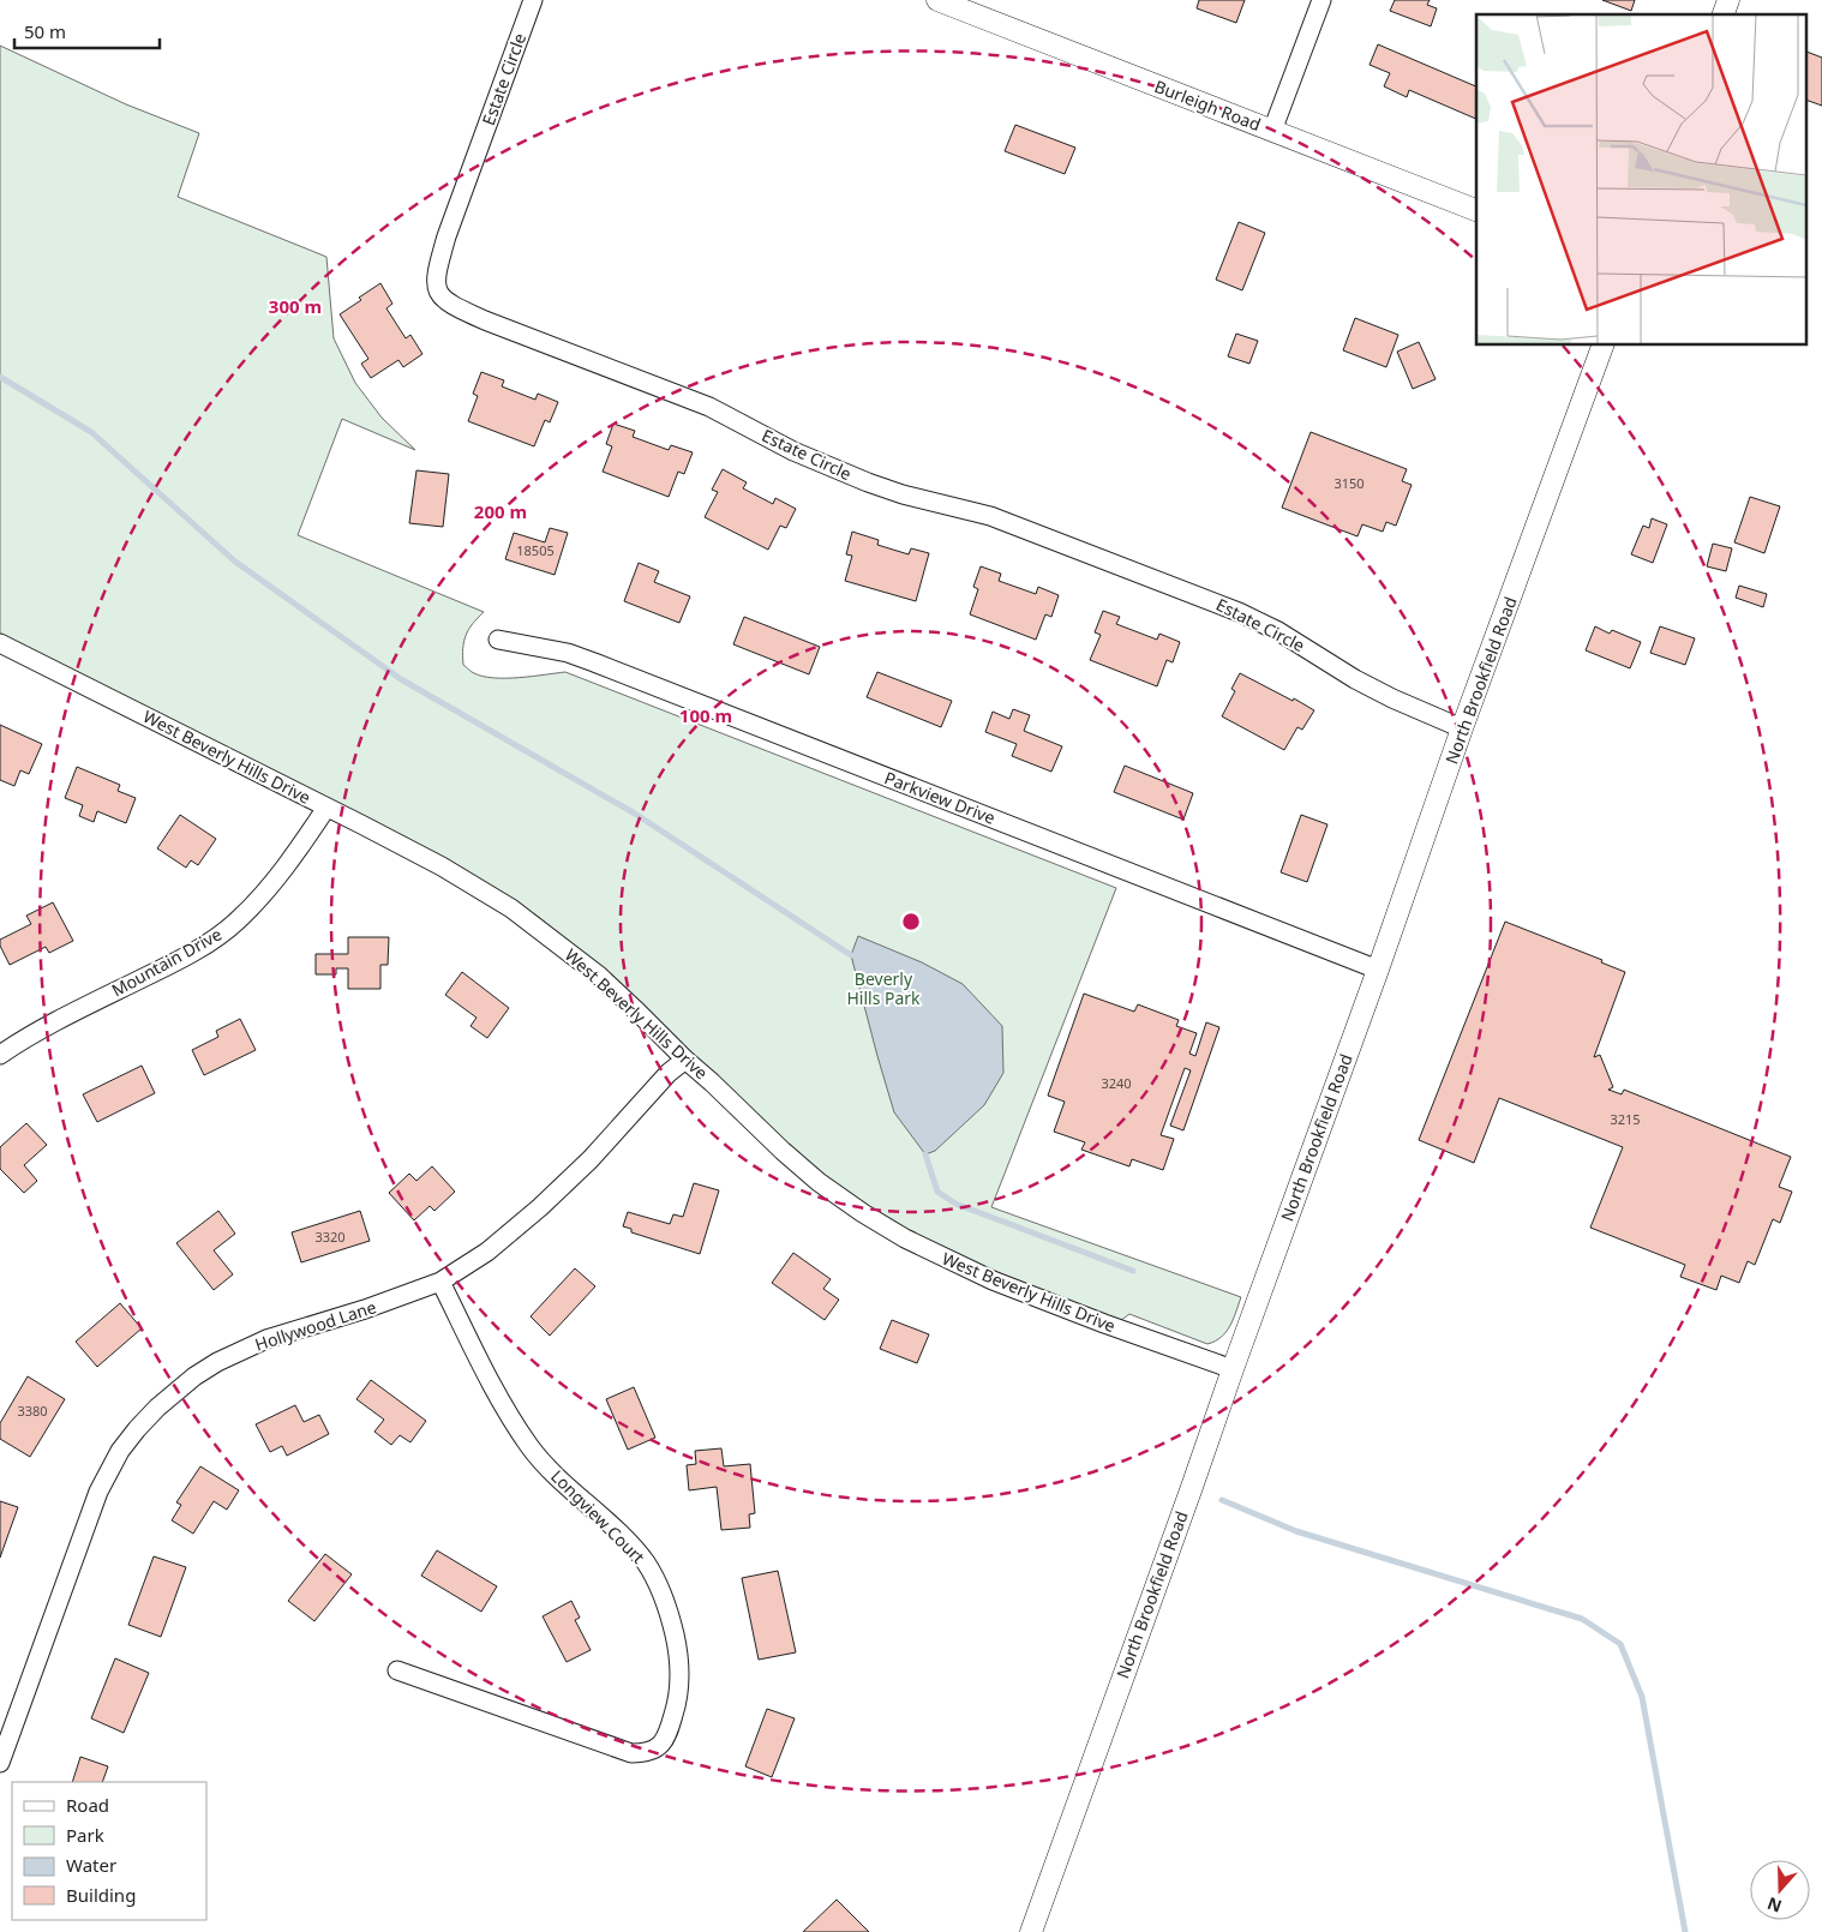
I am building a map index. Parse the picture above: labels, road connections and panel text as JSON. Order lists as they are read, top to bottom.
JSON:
{
  "streets": {
    "street": [
      "Estate Circle",
      "Burleigh Road",
      "North Brookfield Road",
      "West Beverly Hills Drive",
      "Parkview Drive",
      "Mountain Drive",
      "Hollywood Lane",
      "Longview Court"
    ]
  },
  "crossings": [
    ["Estate Circle", "North Brookfield Road"],
    ["North Brookfield Road", "West Beverly Hills Drive"],
    ["North Brookfield Road", "Parkview Drive"],
    ["West Beverly Hills Drive", "Mountain Drive"],
    ["West Beverly Hills Drive", "Hollywood Lane"],
    ["Hollywood Lane", "Longview Court"]
  ],
  "parks": ["Beverly Hills Park"],
  "house_numbers": [
    "3150",
    "18505",
    "3240",
    "3215",
    "3320",
    "3380"
  ],
  "legend": [
    "Road",
    "Park",
    "Water",
    "Building"
  ],
  "scale_bar": "50 m",
  "north": "bottom",
  "rings": ["300 m", "200 m", "100 m"]
}
